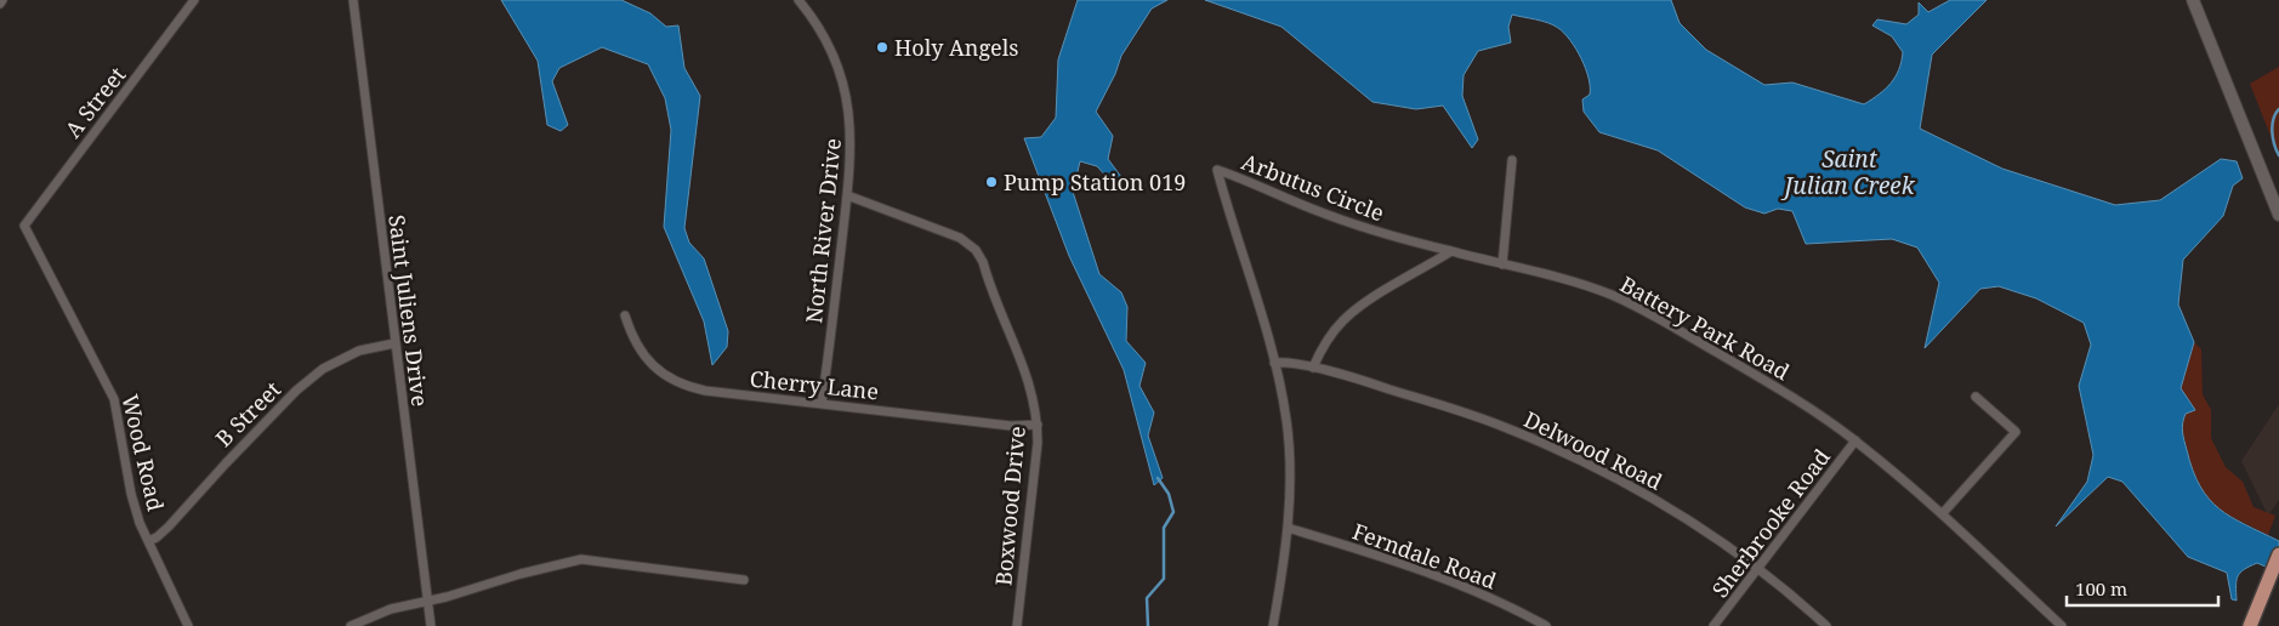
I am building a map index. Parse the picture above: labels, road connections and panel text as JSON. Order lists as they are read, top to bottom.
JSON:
{
  "streets": {
    "street": [
      "A Street",
      "Arbutus Circle",
      "North River Drive",
      "Saint Juliens Drive",
      "Battery Park Road",
      "Cherry Lane",
      "B Street",
      "Delwood Road",
      "Wood Road",
      "Boxwood Drive",
      "Sherbrooke Road",
      "Ferndale Road"
    ]
  },
  "crossings": [
    ["A Street", "Wood Road"],
    ["Arbutus Circle", "Battery Park Road"],
    ["North River Drive", "Cherry Lane"],
    ["North River Drive", "Boxwood Drive"],
    ["Saint Juliens Drive", "B Street"],
    ["Battery Park Road", "Sherbrooke Road"],
    ["Cherry Lane", "Boxwood Drive"],
    ["B Street", "Wood Road"],
    ["Delwood Road", "Sherbrooke Road"]
  ],
  "water": ["Saint Julian Creek"],
  "places": ["Holy Angels", "Pump Station 019"],
  "scale_bar": "100 m"
}
